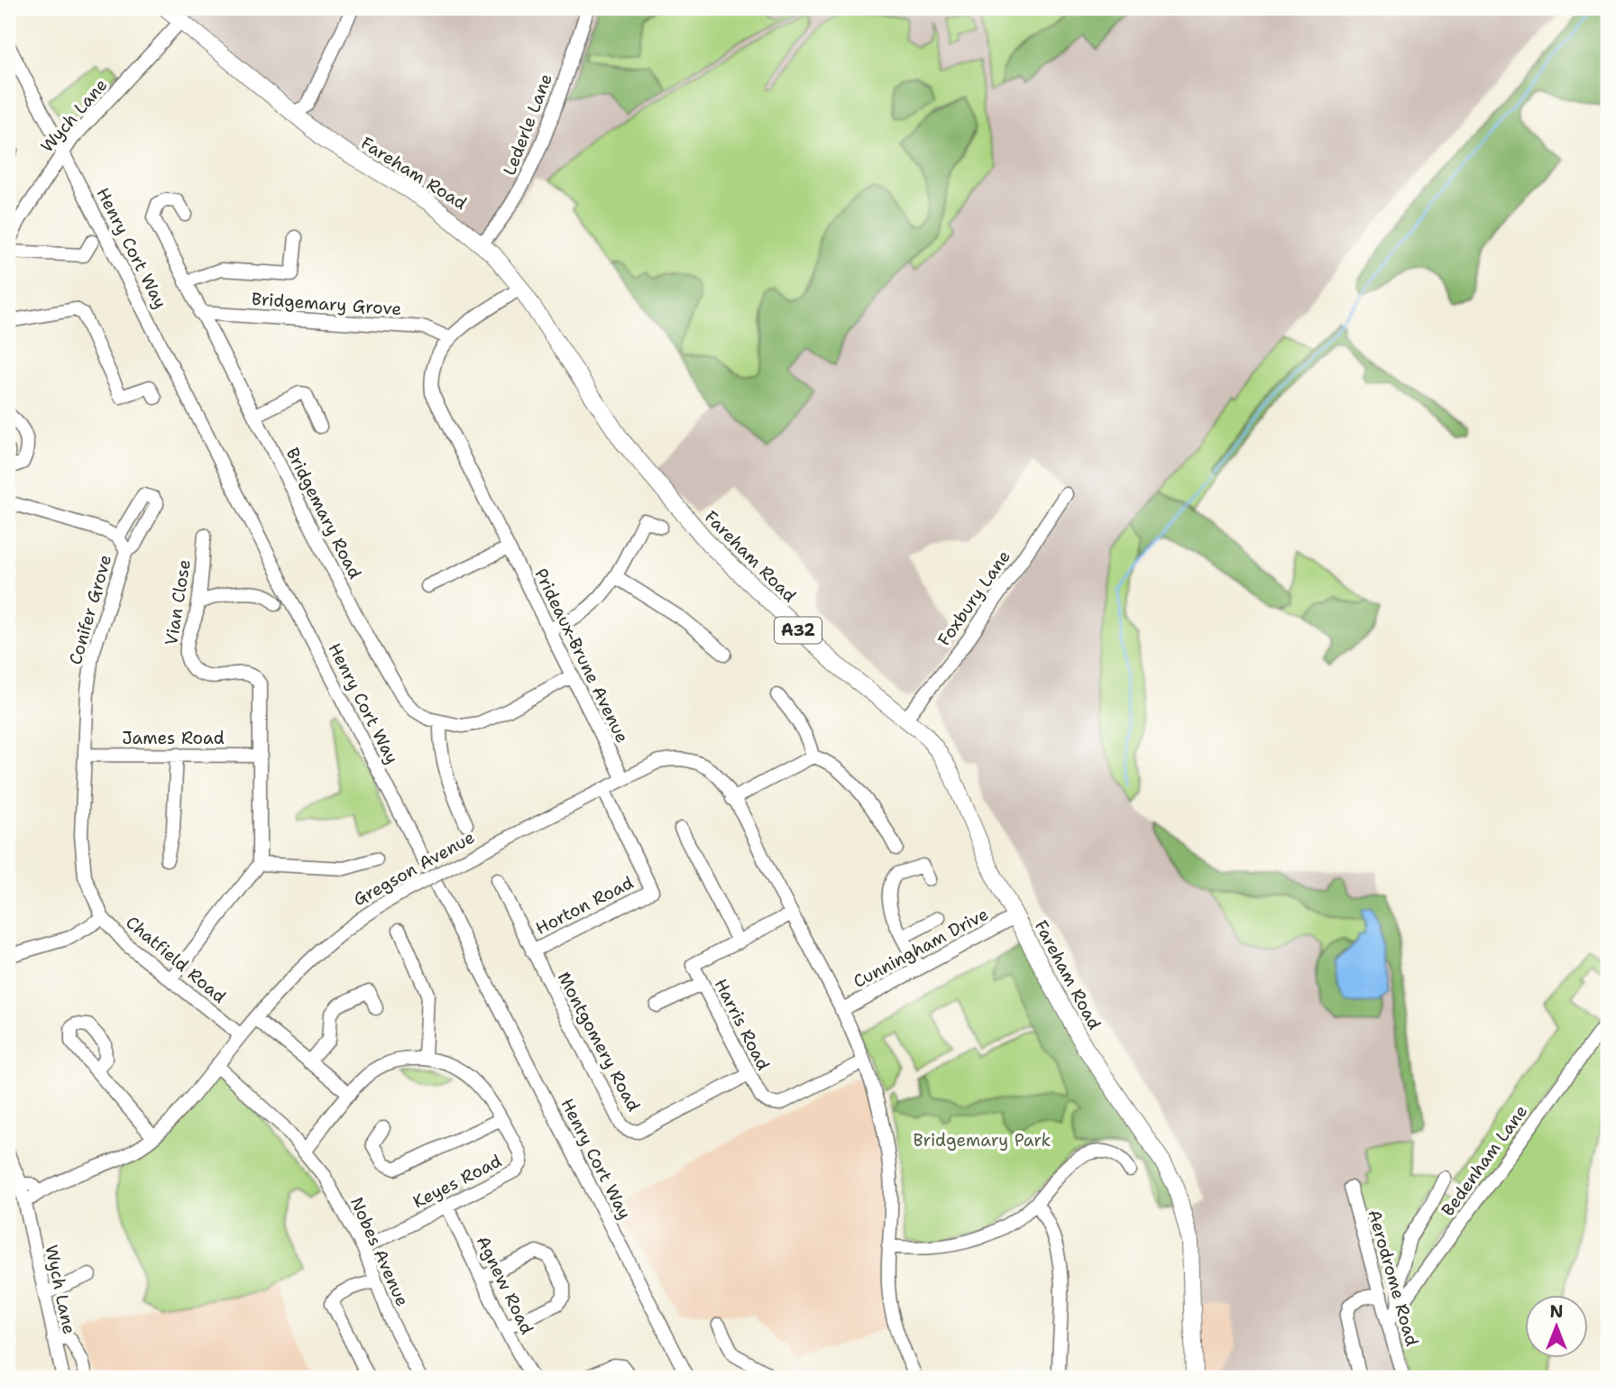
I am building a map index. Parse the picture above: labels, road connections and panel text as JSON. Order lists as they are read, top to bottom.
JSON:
{
  "streets": {
    "main road": ["Fareham Road", "A32"],
    "street": [
      "Wych Lane",
      "Lederle Lane",
      "Henry Cort Way",
      "Bridgemary Grove",
      "Bridgemary Road",
      "Foxbury Lane",
      "Vian Close",
      "Conifer Grove",
      "Prideaux-Brune Avenue",
      "James Road",
      "Gregson Avenue",
      "Horton Road",
      "Cunningham Drive",
      "Chatfield Road",
      "Harris Road",
      "Montgomery Road",
      "Bedenham Lane",
      "Keyes Road",
      "Nobes Avenue",
      "Aerodrome Road",
      "Agnew Road"
    ]
  },
  "crossings": [
    ["Wych Lane", "Fareham Road"],
    ["Wych Lane", "Henry Cort Way"],
    ["Wych Lane", "Gregson Avenue"],
    ["Lederle Lane", "Fareham Road"],
    ["Fareham Road", "Foxbury Lane"],
    ["Fareham Road", "Cunningham Drive"],
    ["Bridgemary Grove", "Bridgemary Road"],
    ["Bridgemary Grove", "Prideaux-Brune Avenue"],
    ["Bridgemary Road", "Prideaux-Brune Avenue"],
    ["Vian Close", "James Road"],
    ["Conifer Grove", "James Road"],
    ["Conifer Grove", "Chatfield Road"],
    ["Prideaux-Brune Avenue", "Gregson Avenue"],
    ["James Road", "Chatfield Road"],
    ["Gregson Avenue", "Horton Road"],
    ["Gregson Avenue", "Cunningham Drive"],
    ["Gregson Avenue", "Chatfield Road"],
    ["Gregson Avenue", "Harris Road"],
    ["Gregson Avenue", "Nobes Avenue"],
    ["Horton Road", "Montgomery Road"],
    ["Harris Road", "Montgomery Road"],
    ["Bedenham Lane", "Aerodrome Road"],
    ["Keyes Road", "Nobes Avenue"],
    ["Keyes Road", "Agnew Road"]
  ],
  "parks": ["Bridgemary Park"],
  "north": "top"
}
